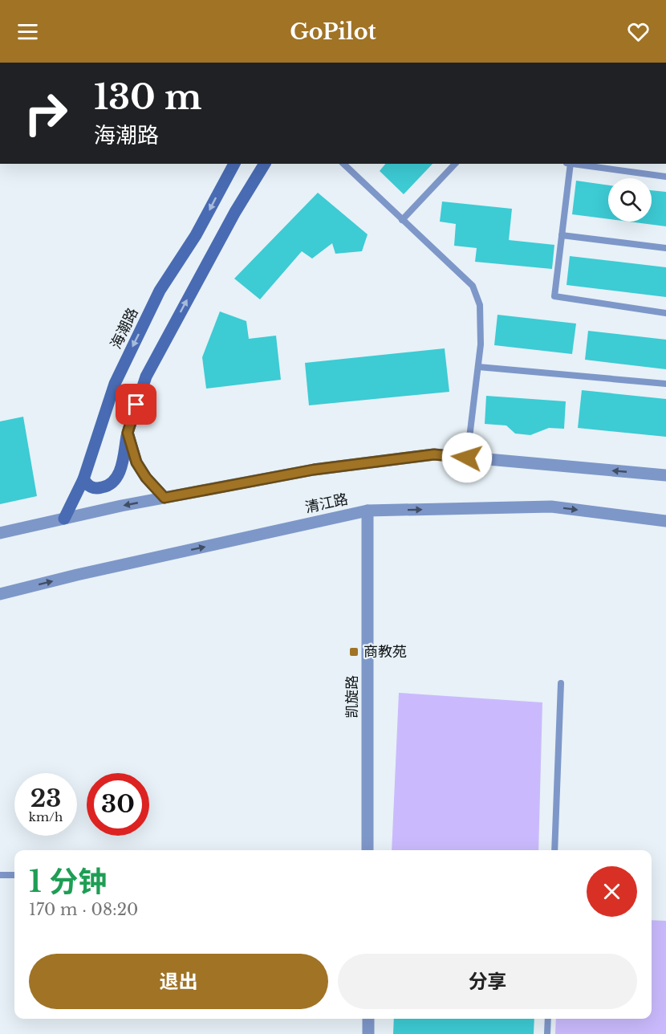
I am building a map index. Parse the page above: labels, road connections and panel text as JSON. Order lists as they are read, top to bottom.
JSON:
{
  "streets": {
    "main road": ["海潮路"],
    "street": ["清江路", "凯旋路"]
  },
  "crossings": [
    ["清江路", "凯旋路"]
  ],
  "places": {
    "transit": ["商教苑"]
  },
  "page": {
    "header": "GoPilot",
    "turn": ["130 m", "海潮路"],
    "speed": "23 km/h",
    "limit": "30",
    "heading": ["1 分钟", "170 m · 08:20"],
    "buttons": ["退出", "分享"]
  }
}
